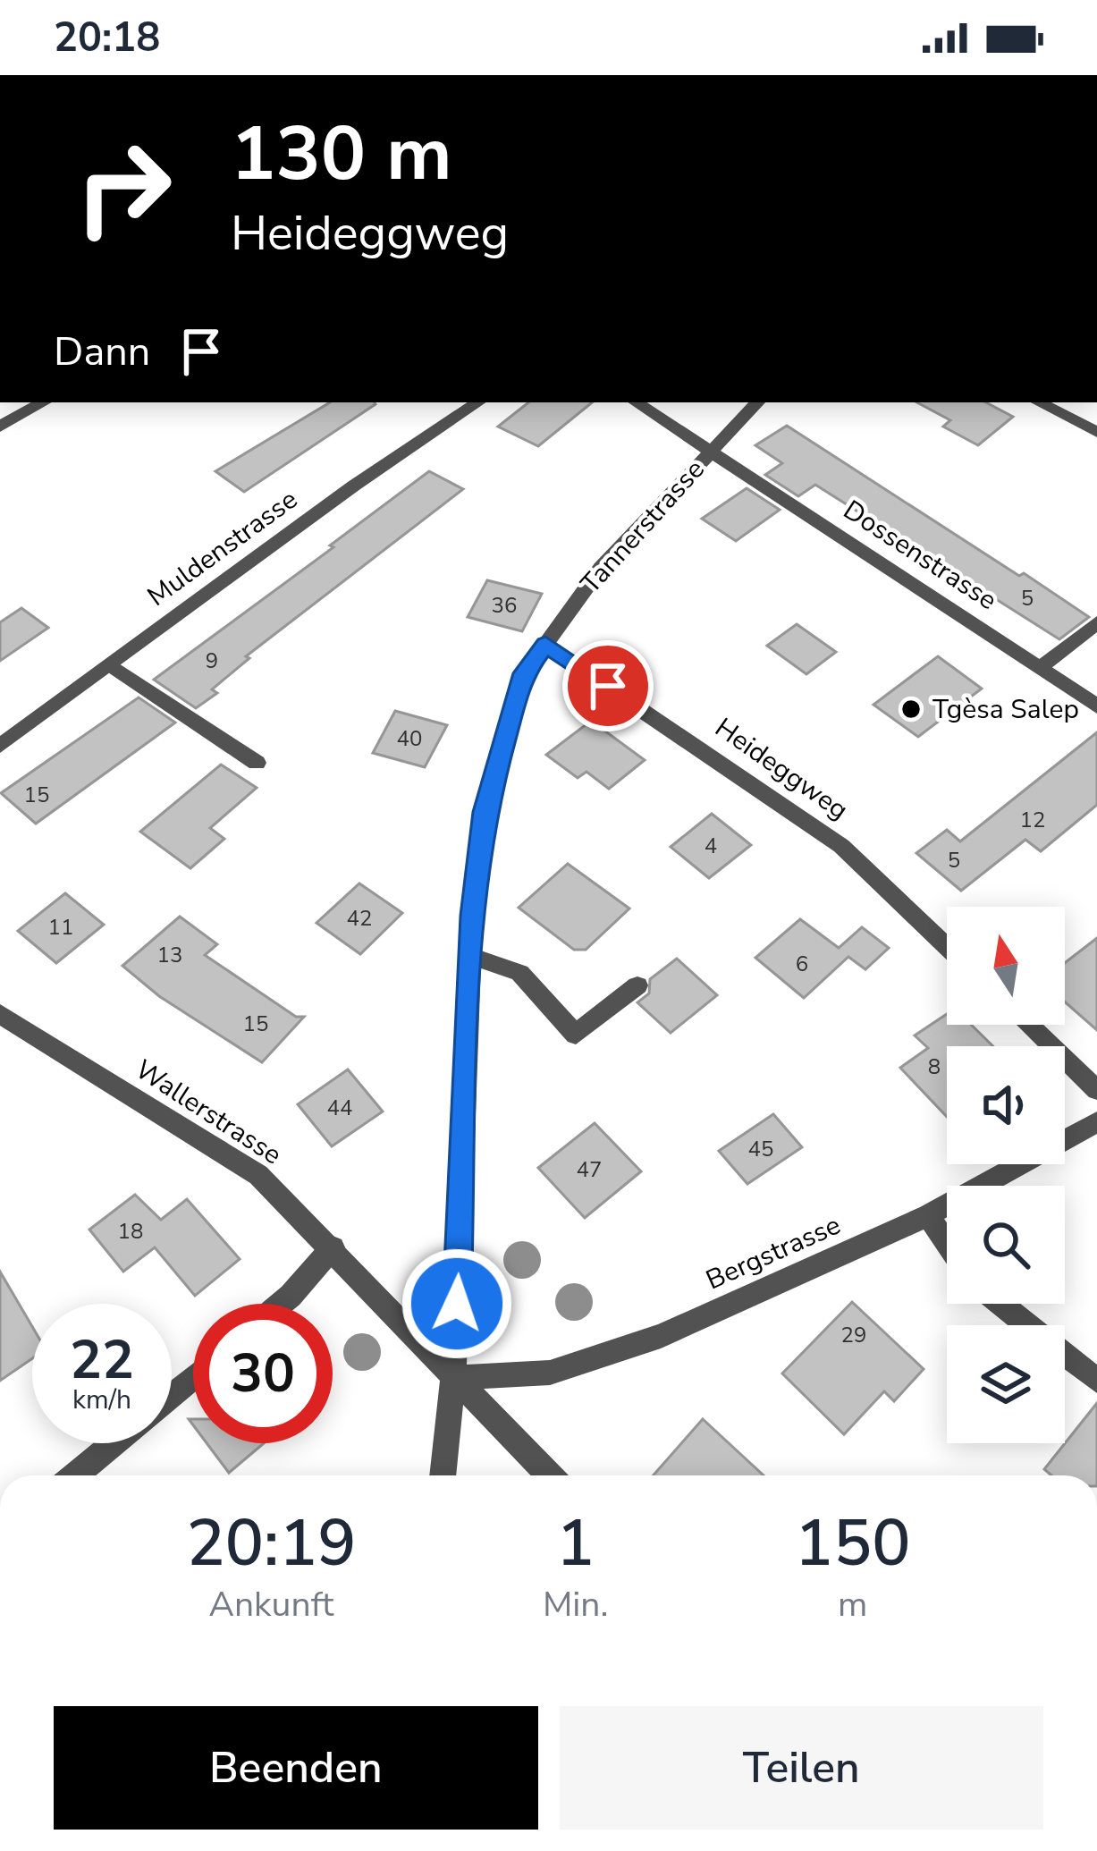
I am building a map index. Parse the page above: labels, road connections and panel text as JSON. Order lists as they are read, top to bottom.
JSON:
{
  "streets": {
    "street": [
      "Tannerstrasse",
      "Muldenstrasse",
      "Dossenstrasse",
      "Heideggweg",
      "Wallerstrasse",
      "Bergstrasse"
    ]
  },
  "crossings": [
    ["Tannerstrasse", "Dossenstrasse"],
    ["Tannerstrasse", "Heideggweg"],
    ["Tannerstrasse", "Wallerstrasse"],
    ["Tannerstrasse", "Bergstrasse"],
    ["Wallerstrasse", "Bergstrasse"]
  ],
  "places": ["Tgèsa Salep"],
  "house_numbers": [
    "5",
    "36",
    "9",
    "40",
    "15",
    "12",
    "4",
    "5",
    "42",
    "11",
    "13",
    "6",
    "15",
    "8",
    "44",
    "45",
    "47",
    "18",
    "29"
  ],
  "north": "top",
  "page": {
    "status": "20:18",
    "turn": ["130 m", "Heideggweg"],
    "then": "Dann",
    "speed": "22 km/h",
    "limit": "30",
    "eta": [
      "20:19",
      "Ankunft",
      "1",
      "Min.",
      "150",
      "m"
    ],
    "buttons": ["Beenden", "Teilen"]
  }
}
